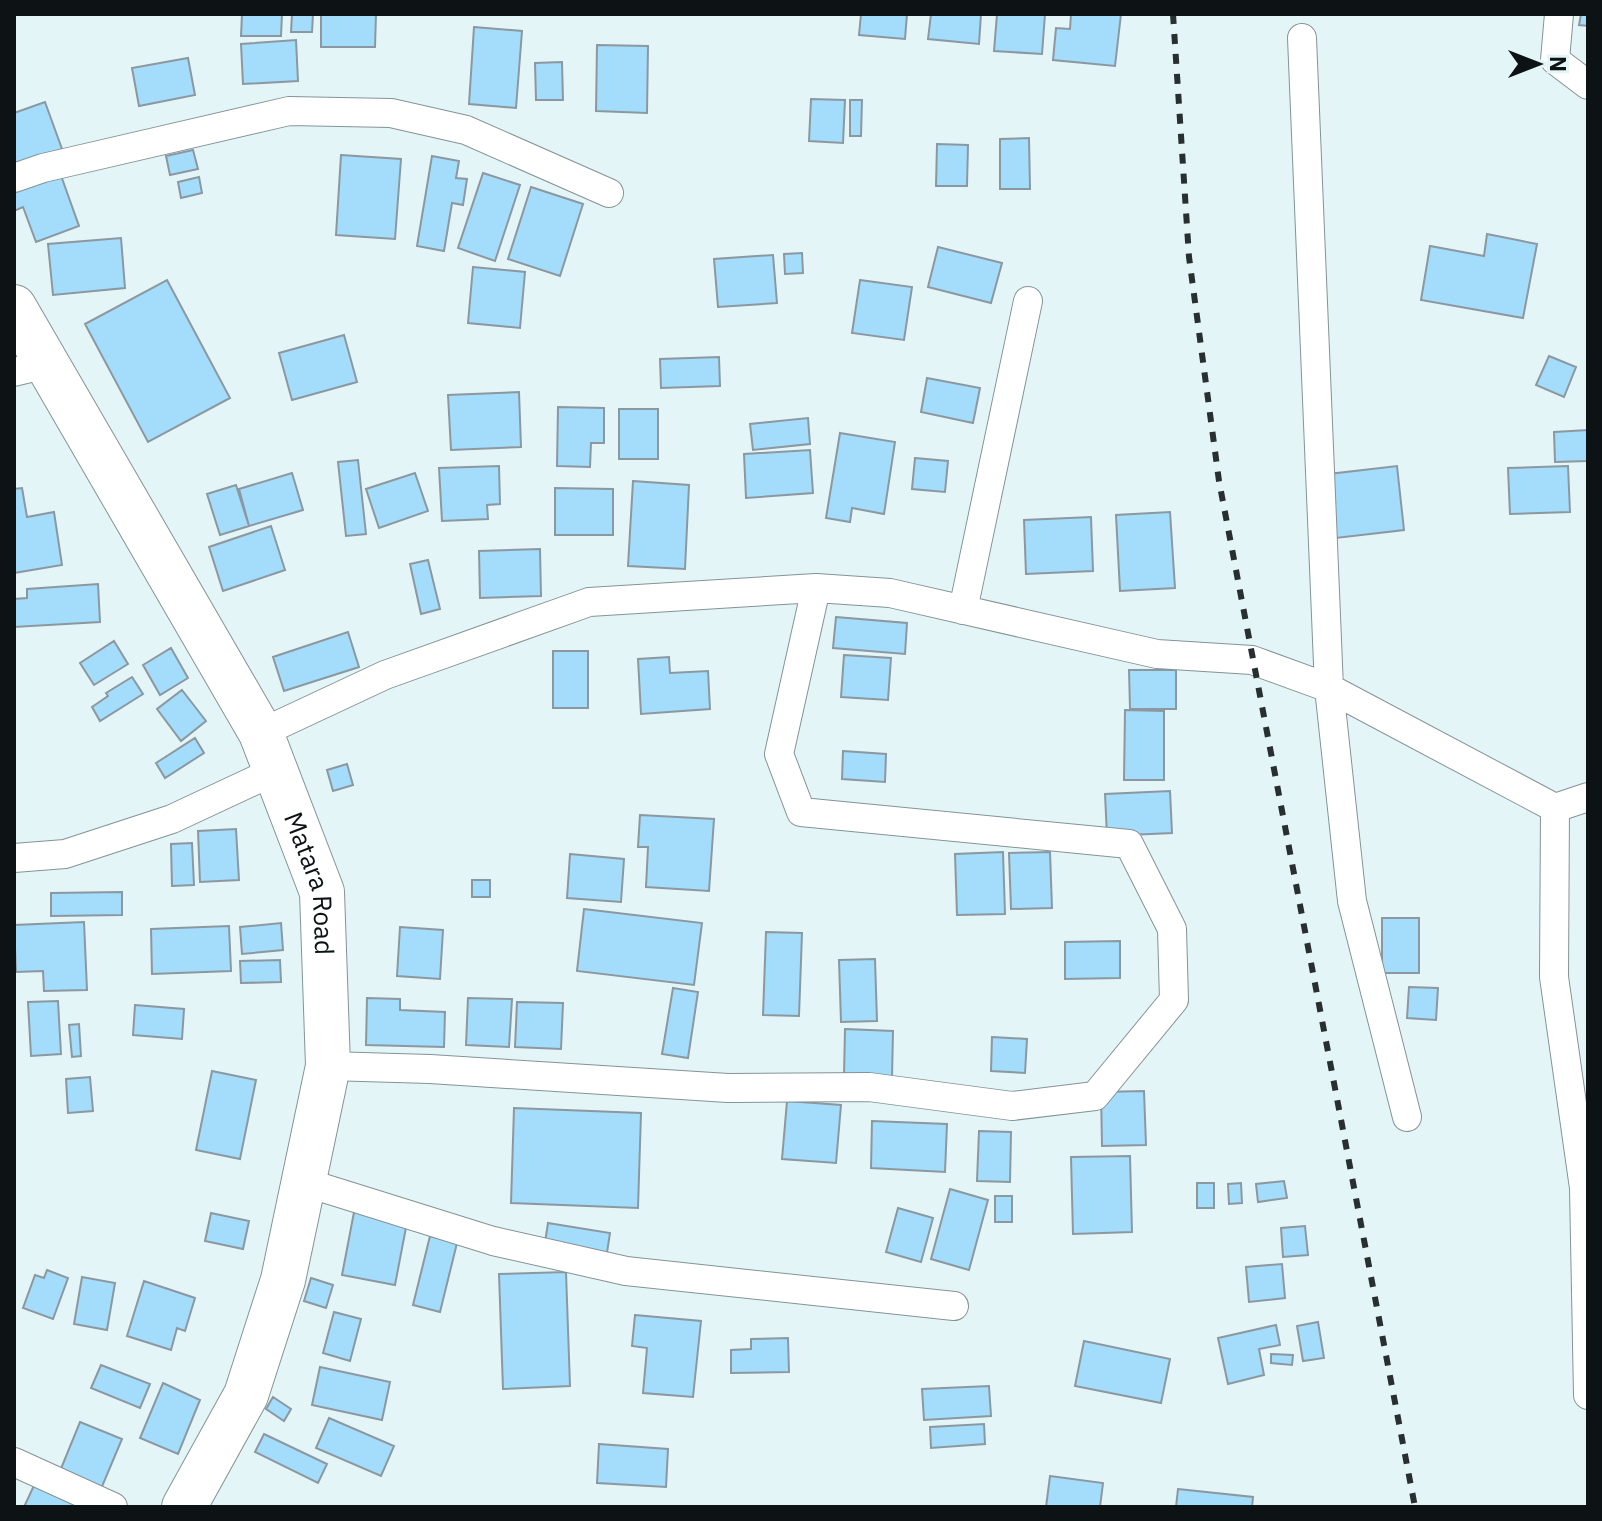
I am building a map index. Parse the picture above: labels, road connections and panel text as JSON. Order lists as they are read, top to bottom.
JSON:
{
  "streets": {
    "highway": ["Matara Road"]
  },
  "north": "right"
}
